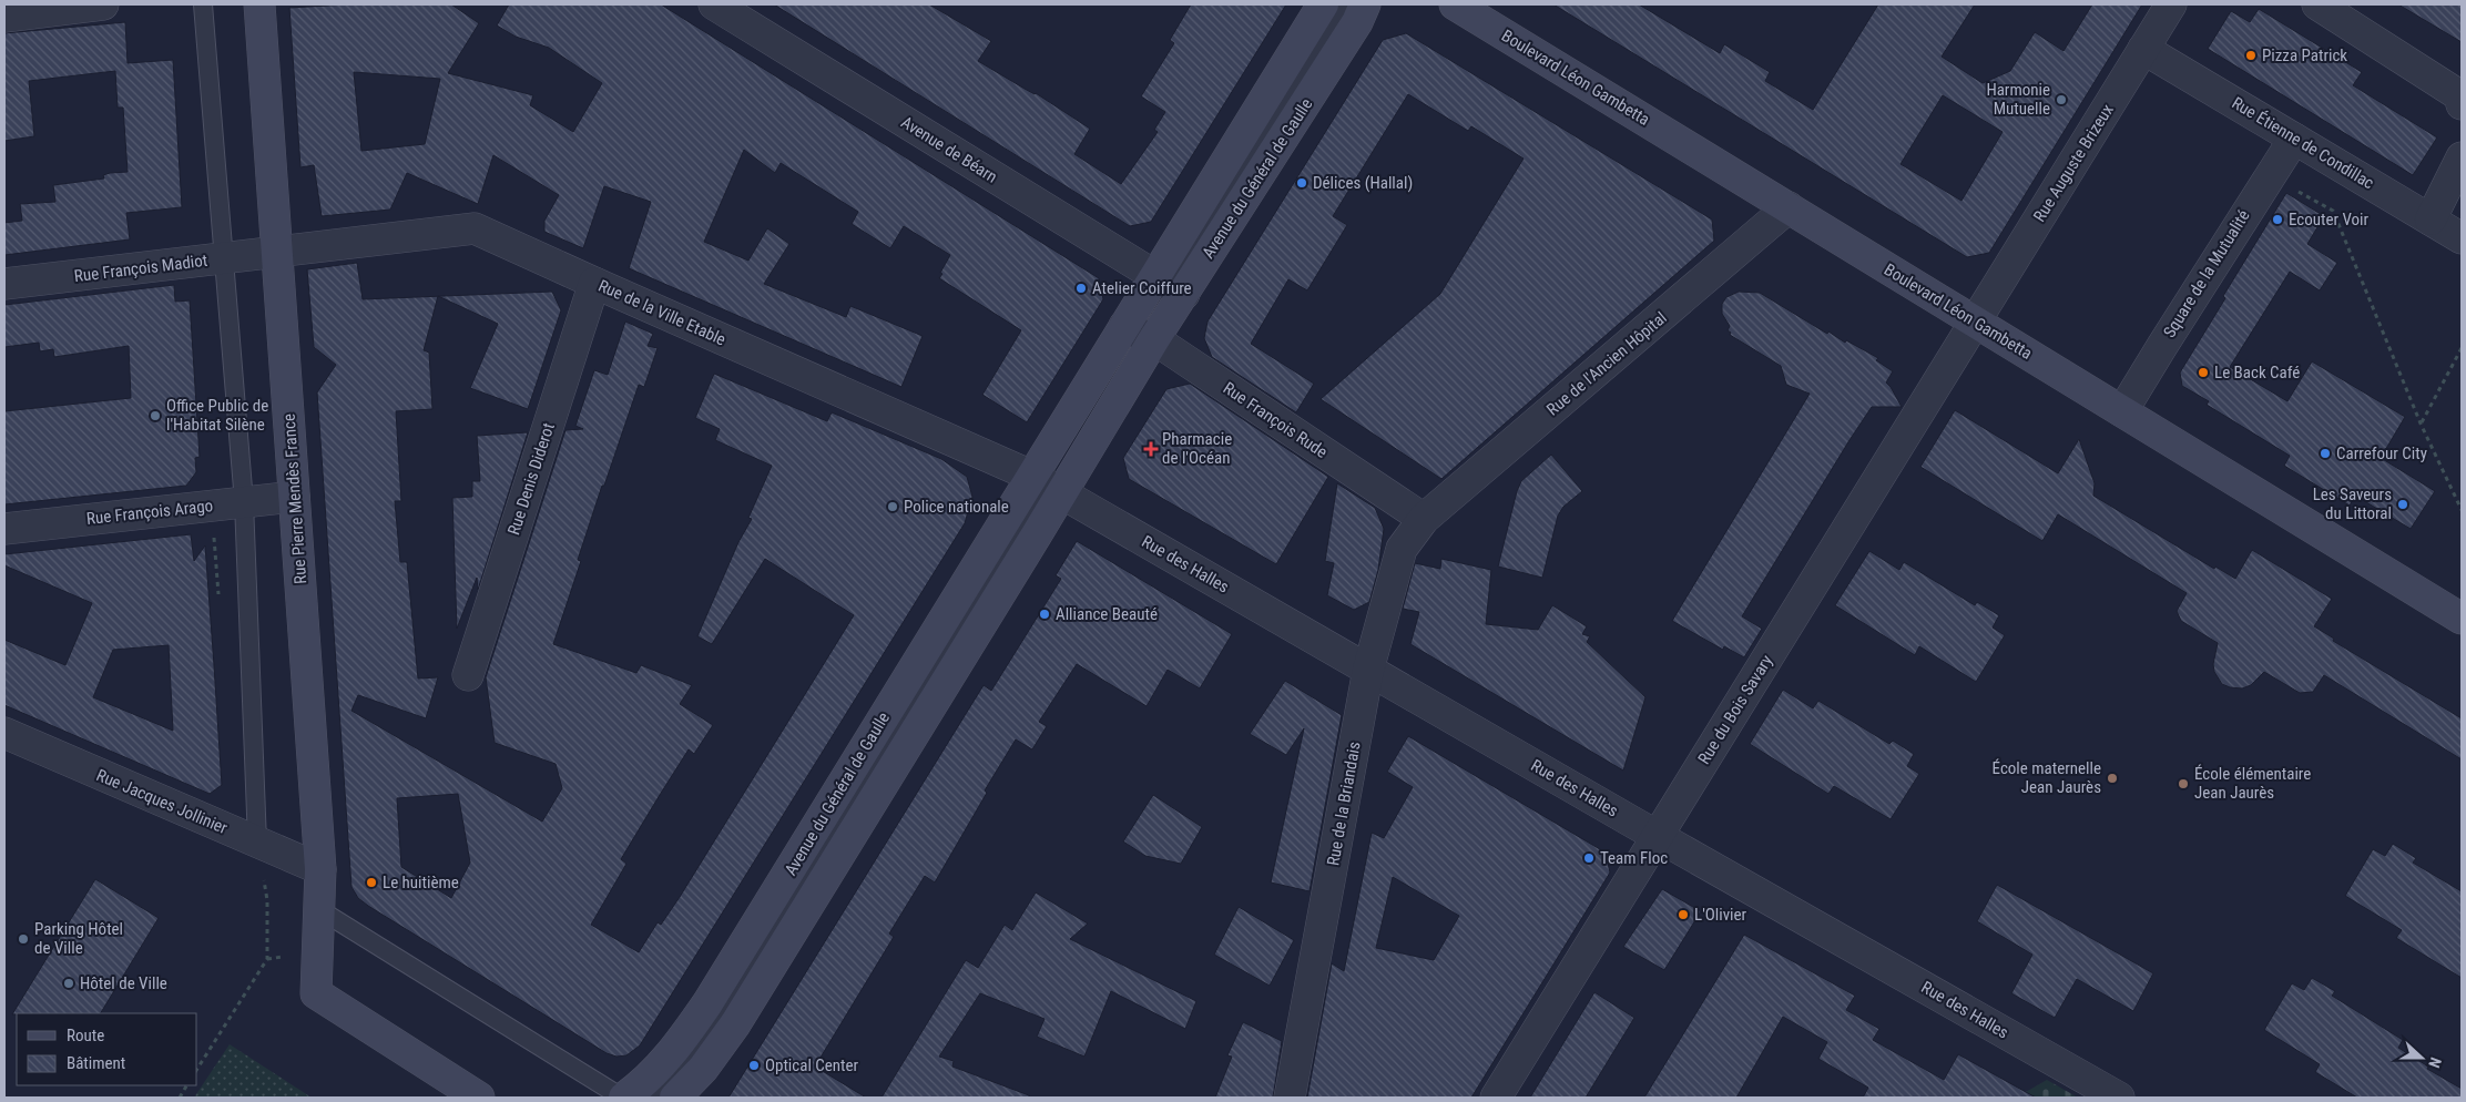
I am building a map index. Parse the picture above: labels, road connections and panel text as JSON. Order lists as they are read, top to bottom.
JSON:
{
  "streets": {
    "street": [
      "Boulevard Léon Gambetta",
      "Rue Étienne de Condillac",
      "Avenue de Béarn",
      "Rue Auguste Brizeux",
      "Avenue du Général de Gaulle",
      "Rue François Madiot",
      "Square de la Mutualité",
      "Rue de la Ville Etable",
      "Rue de l'Ancien Hôpital",
      "Rue François Rude",
      "Rue Denis Diderot",
      "Rue Pierre Mendès France",
      "Rue François Arago",
      "Rue des Halles",
      "Rue du Bois Savary",
      "Rue Jacques Jollinier",
      "Rue de la Briandais"
    ]
  },
  "crossings": [
    ["Boulevard Léon Gambetta", "Rue Auguste Brizeux"],
    ["Boulevard Léon Gambetta", "Square de la Mutualité"],
    ["Boulevard Léon Gambetta", "Rue de l'Ancien Hôpital"],
    ["Boulevard Léon Gambetta", "Rue du Bois Savary"],
    ["Rue Étienne de Condillac", "Rue Auguste Brizeux"],
    ["Rue Étienne de Condillac", "Square de la Mutualité"],
    ["Avenue de Béarn", "Avenue du Général de Gaulle"],
    ["Rue Auguste Brizeux", "Rue du Bois Savary"],
    ["Avenue du Général de Gaulle", "Rue de la Ville Etable"],
    ["Avenue du Général de Gaulle", "Rue François Rude"],
    ["Avenue du Général de Gaulle", "Rue des Halles"],
    ["Rue François Madiot", "Rue de la Ville Etable"],
    ["Rue François Madiot", "Rue Pierre Mendès France"],
    ["Rue de la Ville Etable", "Rue Denis Diderot"],
    ["Rue de la Ville Etable", "Rue Pierre Mendès France"],
    ["Rue de la Ville Etable", "Rue des Halles"],
    ["Rue de l'Ancien Hôpital", "Rue François Rude"],
    ["Rue de l'Ancien Hôpital", "Rue de la Briandais"],
    ["Rue François Rude", "Rue de la Briandais"],
    ["Rue Pierre Mendès France", "Rue François Arago"],
    ["Rue Pierre Mendès France", "Rue Jacques Jollinier"],
    ["Rue des Halles", "Rue du Bois Savary"],
    ["Rue des Halles", "Rue de la Briandais"]
  ],
  "places": {
    "other": [
      "Pizza Patrick",
      "Harmonie Mutuelle",
      "Délices (Hallal)",
      "Ecouter Voir",
      "Atelier Coiffure",
      "Le Back Café",
      "Office Public de l'Habitat Silène",
      "Carrefour City",
      "Les Saveurs du Littoral",
      "Police nationale",
      "Alliance Beauté",
      "École maternelle Jean Jaurès",
      "École élémentaire Jean Jaurès",
      "Team Floc",
      "Le huitième",
      "L'Olivier",
      "Parking Hôtel de Ville",
      "Hôtel de Ville",
      "Optical Center"
    ],
    "health": ["Pharmacie de l'Océan"]
  },
  "legend": ["Route", "Bâtiment"],
  "north": "right"
}
